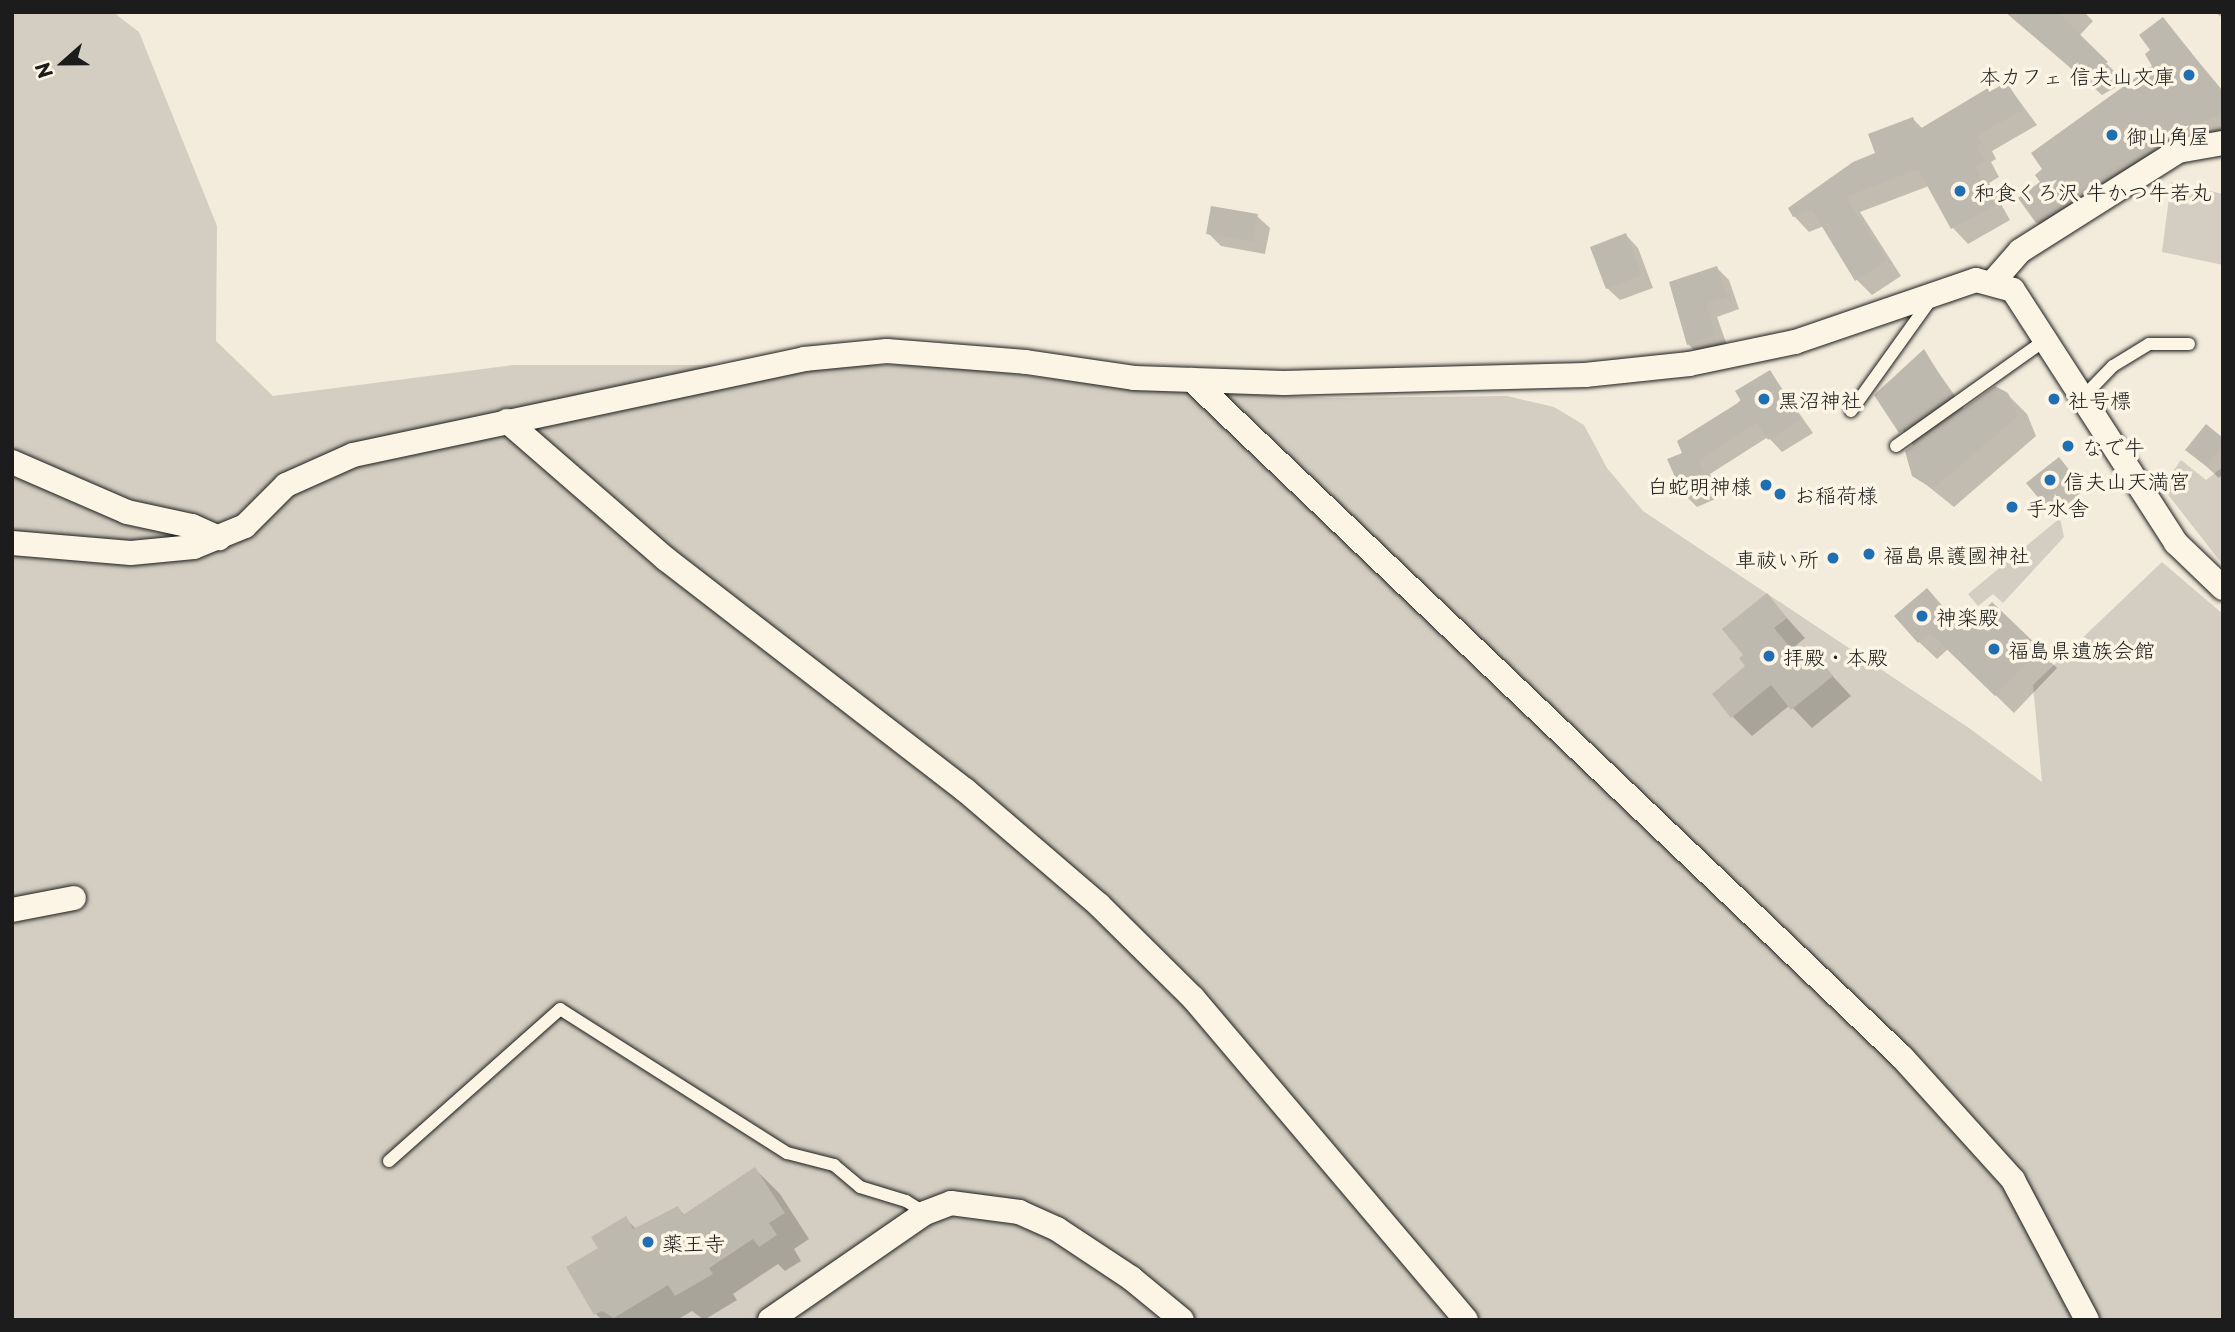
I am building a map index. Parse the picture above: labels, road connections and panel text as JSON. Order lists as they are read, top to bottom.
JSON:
{
  "places": [
    "本カフェ 信夫山文庫",
    "御山角屋",
    "和食くろ沢 牛かつ牛若丸",
    "黒沼神社",
    "社号標",
    "なで牛",
    "信夫山天満宮",
    "白蛇明神様",
    "お稲荷様",
    "手水舎",
    "福島県護國神社",
    "車祓い所",
    "神楽殿",
    "福島県遺族会館",
    "拝殿・本殿",
    "薬王寺"
  ],
  "north": "left"
}
